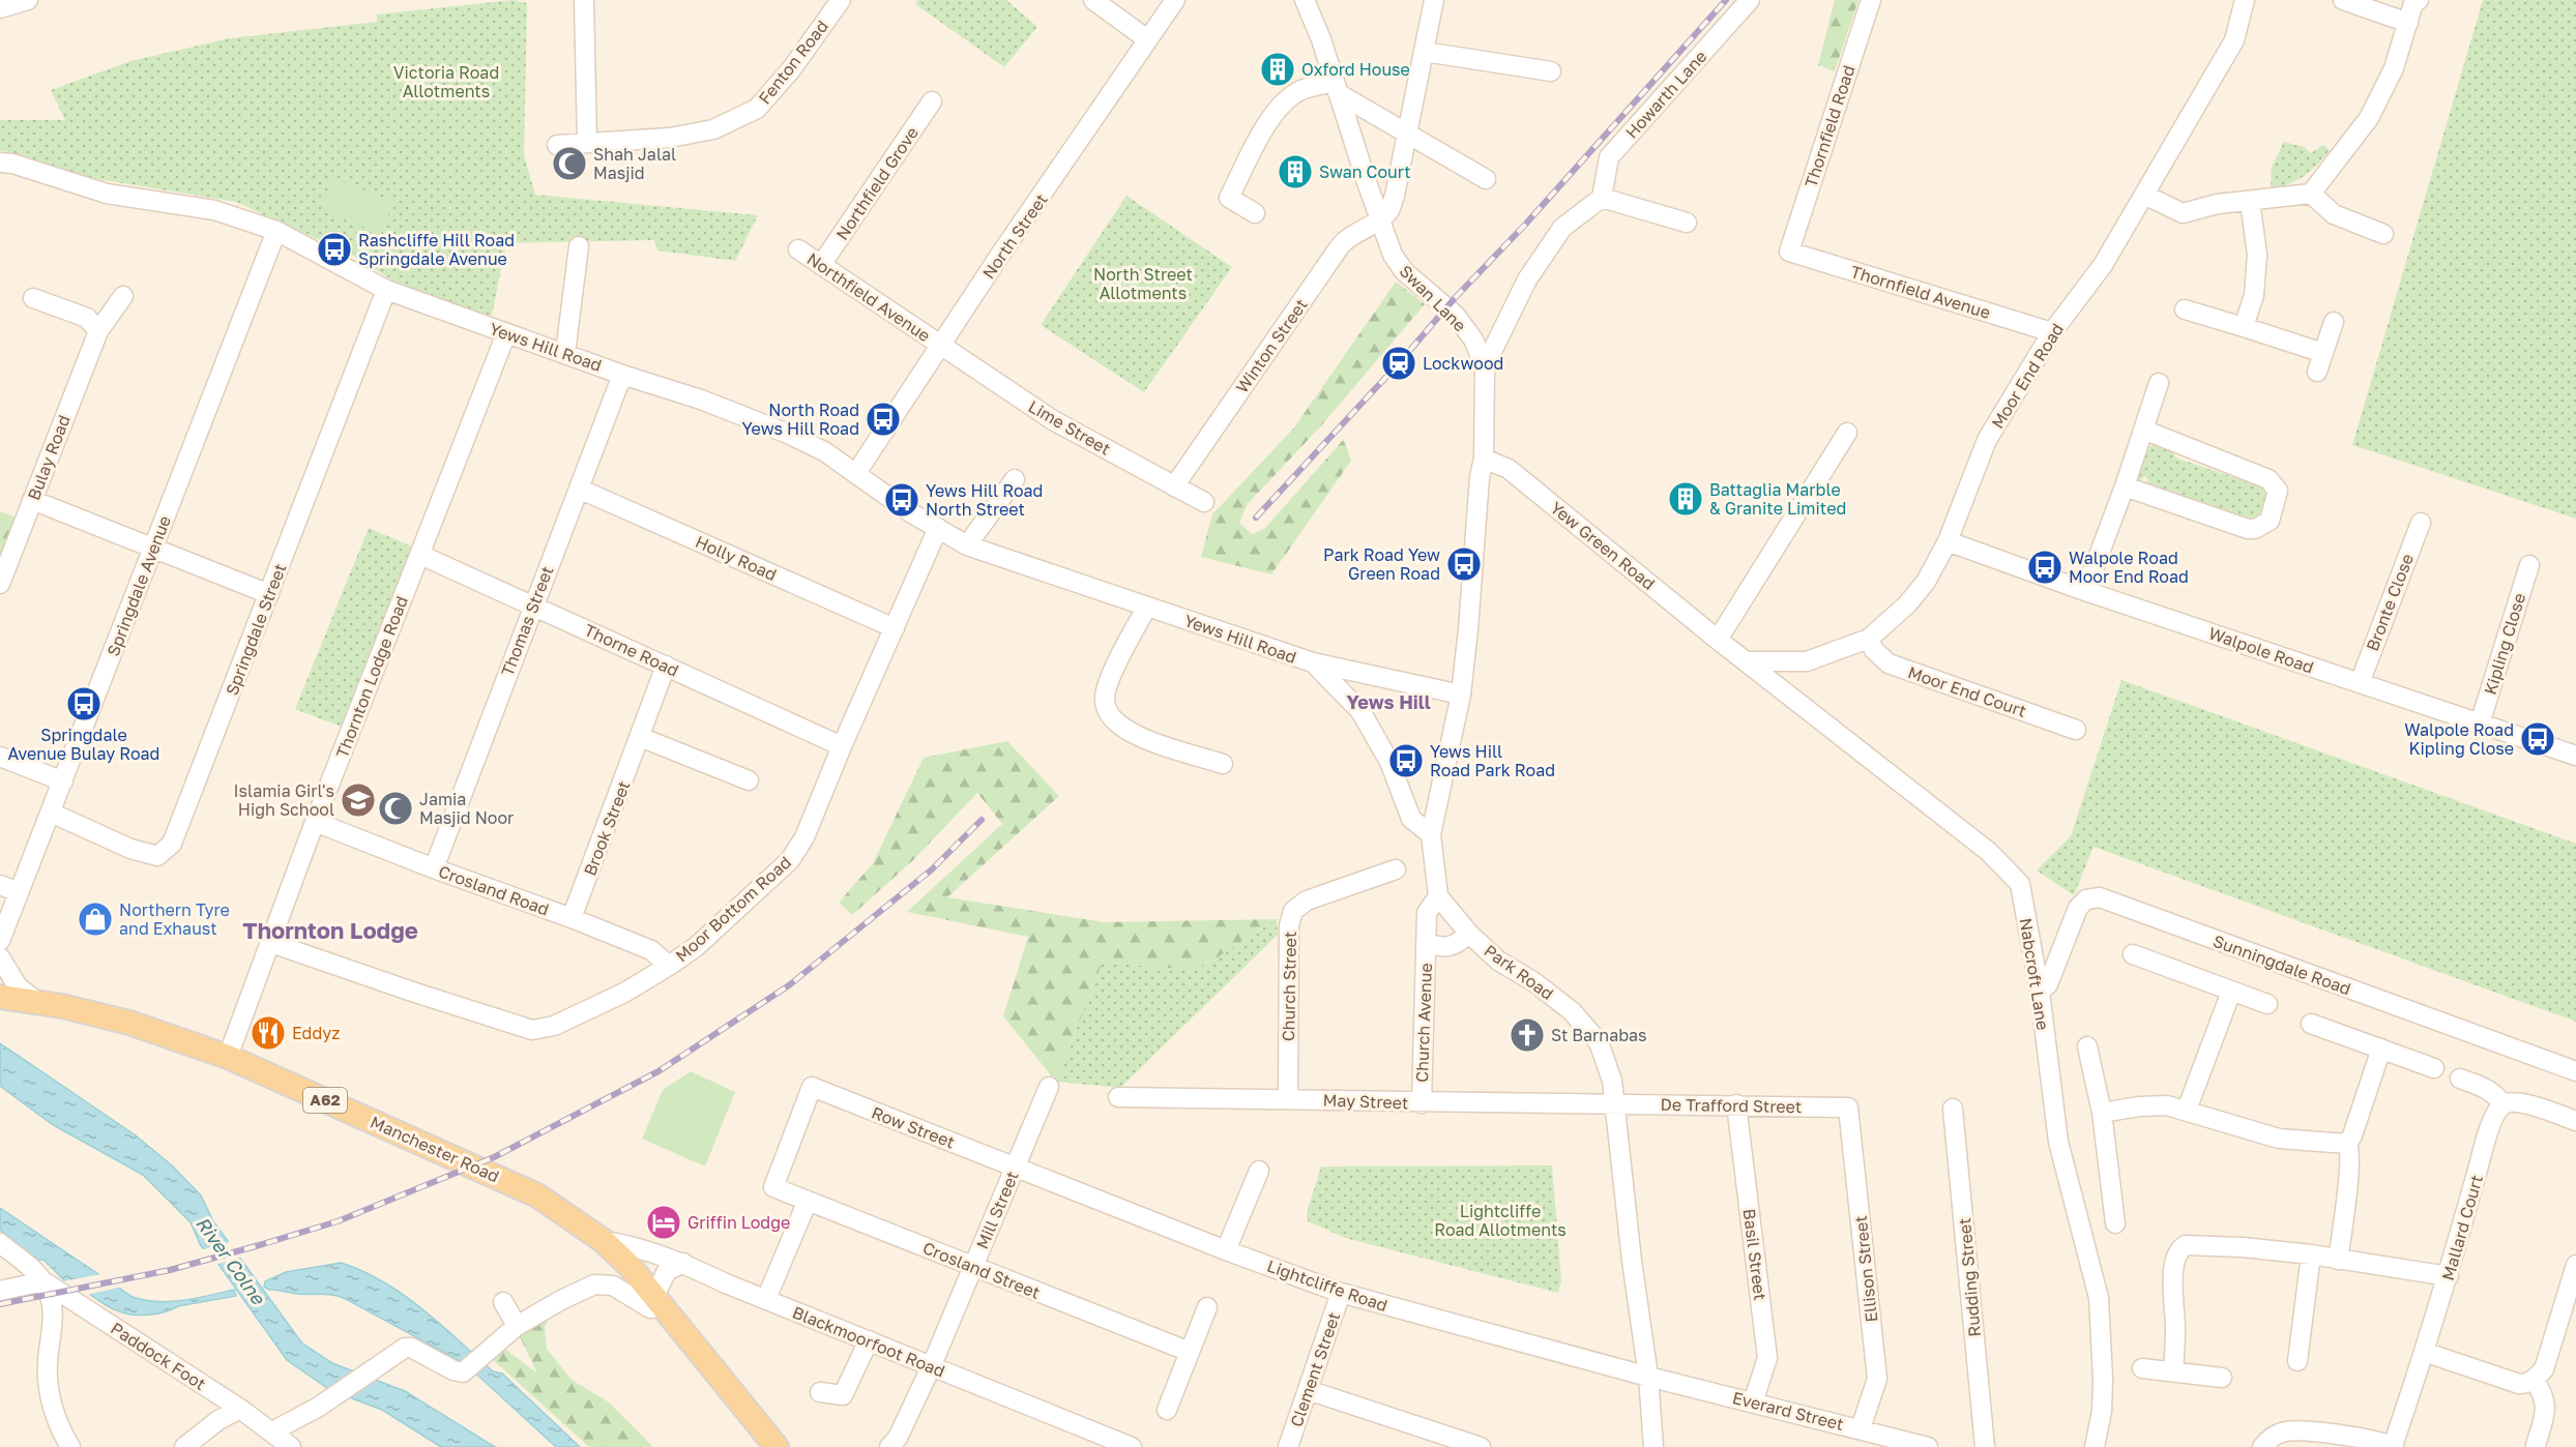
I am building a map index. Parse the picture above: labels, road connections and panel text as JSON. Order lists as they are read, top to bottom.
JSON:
{
  "streets": {
    "main road": ["A62", "Manchester Road"],
    "street": [
      "Fenton Road",
      "Howarth Lane",
      "Thornfield Road",
      "Northfield Grove",
      "North Street",
      "Thornfield Avenue",
      "Northfield Avenue",
      "Swan Lane",
      "Winton Street",
      "Yews Hill Road",
      "Moor End Road",
      "Lime Street",
      "Bulay Road",
      "Yew Green Road",
      "Holly Road",
      "Springdale Avenue",
      "Bronte Close",
      "Thomas Street",
      "Springdale Street",
      "Kipling Close",
      "Thorne Road",
      "Walpole Road",
      "Thornton Lodge Road",
      "Moor End Court",
      "Brook Street",
      "Crosland Road",
      "Moor Bottom Road",
      "Sunningdale Road",
      "Park Road",
      "Nabcroft Lane",
      "Church Street",
      "Church Avenue",
      "May Street",
      "De Trafford Street",
      "Row Street",
      "Mill Street",
      "Mallard Court",
      "Basil Street",
      "Ellison Street",
      "Crosland Street",
      "Rudding Street",
      "Lightcliffe Road",
      "Blackmoorfoot Road",
      "Paddock Foot",
      "Clement Street",
      "Everard Street"
    ]
  },
  "crossings": [
    ["Thornfield Road", "Thornfield Avenue"],
    ["Northfield Grove", "Northfield Avenue"],
    ["North Street", "Northfield Avenue"],
    ["North Street", "Yews Hill Road"],
    ["North Street", "Lime Street"],
    ["Thornfield Avenue", "Moor End Road"],
    ["Northfield Avenue", "Lime Street"],
    ["Swan Lane", "Winton Street"],
    ["Swan Lane", "Yew Green Road"],
    ["Winton Street", "Lime Street"],
    ["Yews Hill Road", "Springdale Avenue"],
    ["Yews Hill Road", "Thomas Street"],
    ["Yews Hill Road", "Springdale Street"],
    ["Yews Hill Road", "Thornton Lodge Road"],
    ["Yews Hill Road", "Moor Bottom Road"],
    ["Moor End Road", "Walpole Road"],
    ["Moor End Road", "Moor End Court"],
    ["Moor End Road", "Nabcroft Lane"],
    ["Yew Green Road", "Nabcroft Lane"],
    ["Holly Road", "Thomas Street"],
    ["Holly Road", "Moor Bottom Road"],
    ["Springdale Avenue", "Springdale Street"],
    ["Bronte Close", "Walpole Road"],
    ["Thomas Street", "Thorne Road"],
    ["Thomas Street", "Crosland Road"],
    ["Kipling Close", "Walpole Road"],
    ["Thorne Road", "Thornton Lodge Road"],
    ["Thorne Road", "Brook Street"],
    ["Thorne Road", "Moor Bottom Road"],
    ["Thornton Lodge Road", "Crosland Road"],
    ["Thornton Lodge Road", "Moor Bottom Road"],
    ["Thornton Lodge Road", "Manchester Road"],
    ["Brook Street", "Crosland Road"],
    ["Crosland Road", "Moor Bottom Road"],
    ["Sunningdale Road", "Nabcroft Lane"],
    ["Park Road", "Church Avenue"],
    ["Park Road", "May Street"],
    ["Park Road", "De Trafford Street"],
    ["Park Road", "Lightcliffe Road"],
    ["Park Road", "Everard Street"],
    ["Church Street", "May Street"],
    ["Church Avenue", "May Street"],
    ["May Street", "De Trafford Street"],
    ["De Trafford Street", "Basil Street"],
    ["De Trafford Street", "Ellison Street"],
    ["Row Street", "Mill Street"],
    ["Row Street", "Crosland Street"],
    ["Row Street", "Lightcliffe Road"],
    ["Manchester Road", "Blackmoorfoot Road"],
    ["Mill Street", "Crosland Street"],
    ["Mill Street", "Lightcliffe Road"],
    ["Mill Street", "Blackmoorfoot Road"],
    ["Basil Street", "Everard Street"],
    ["Ellison Street", "Everard Street"],
    ["Lightcliffe Road", "Clement Street"],
    ["Lightcliffe Road", "Everard Street"]
  ],
  "districts": ["Yews Hill", "Thornton Lodge"],
  "water": ["River Colne"],
  "parks": ["Victoria Road Allotments", "North Street Allotments", "Lightcliffe Road Allotments"],
  "places": {
    "building": ["Oxford House", "Swan Court", "Battaglia Marble & Granite Limited"],
    "mosque": ["Shah Jalal Masjid", "Jamia Masjid Noor"],
    "bus stop": [
      "Rashcliffe Hill Road Springdale Avenue",
      "North Road Yews Hill Road",
      "Yews Hill Road North Street",
      "Park Road Yew Green Road",
      "Walpole Road Moor End Road",
      "Springdale Avenue Bulay Road",
      "Walpole Road Kipling Close",
      "Yews Hill Road Park Road"
    ],
    "station": ["Lockwood"],
    "school or university": ["Islamia Girl's High School"],
    "shop": ["Northern Tyre and Exhaust"],
    "restaurant": ["Eddyz"],
    "church": ["St Barnabas"],
    "hotel": ["Griffin Lodge"]
  }
}
